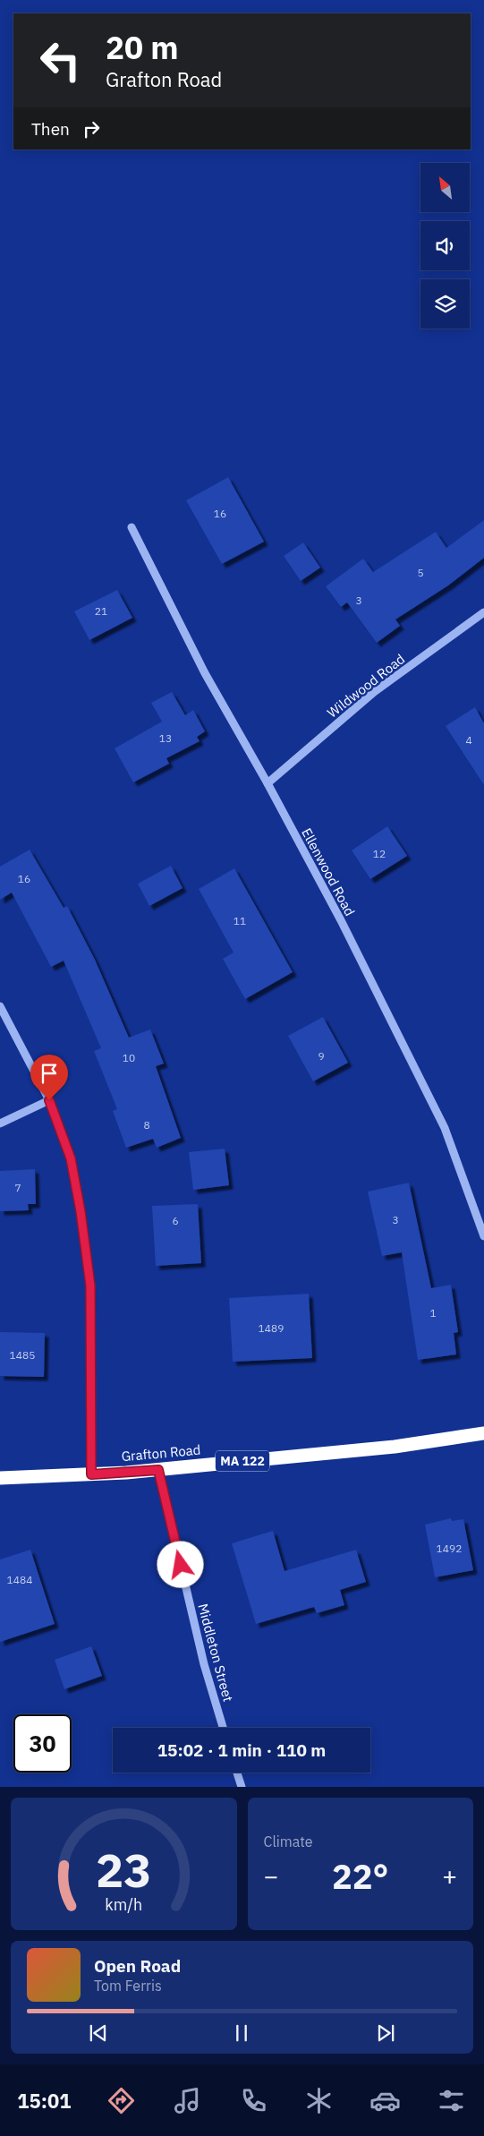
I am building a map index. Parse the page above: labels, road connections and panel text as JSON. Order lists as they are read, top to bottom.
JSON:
{
  "streets": {
    "highway": ["Grafton Road", "MA 122"],
    "street": ["Wildwood Road", "Ellenwood Road", "Middleton Street"]
  },
  "crossings": [
    ["Wildwood Road", "Ellenwood Road"],
    ["Grafton Road", "Middleton Street"]
  ],
  "house_numbers": [
    "16",
    "5",
    "3",
    "21",
    "13",
    "4",
    "12",
    "16",
    "11",
    "9",
    "10",
    "8",
    "7",
    "3",
    "6",
    "1",
    "1489",
    "1485",
    "1492",
    "1484"
  ],
  "north": "top left",
  "page": {
    "turn": ["20 m", "Grafton Road"],
    "then": "Then",
    "limit": "30",
    "trip": "15:02 · 1 min · 110 m",
    "tile": "Climate",
    "heat": ["−", "22°", "+"],
    "song": ["Open Road", "Tom Ferris"],
    "tabs": "15:01",
    "gauge": ["23", "km/h"]
  }
}
